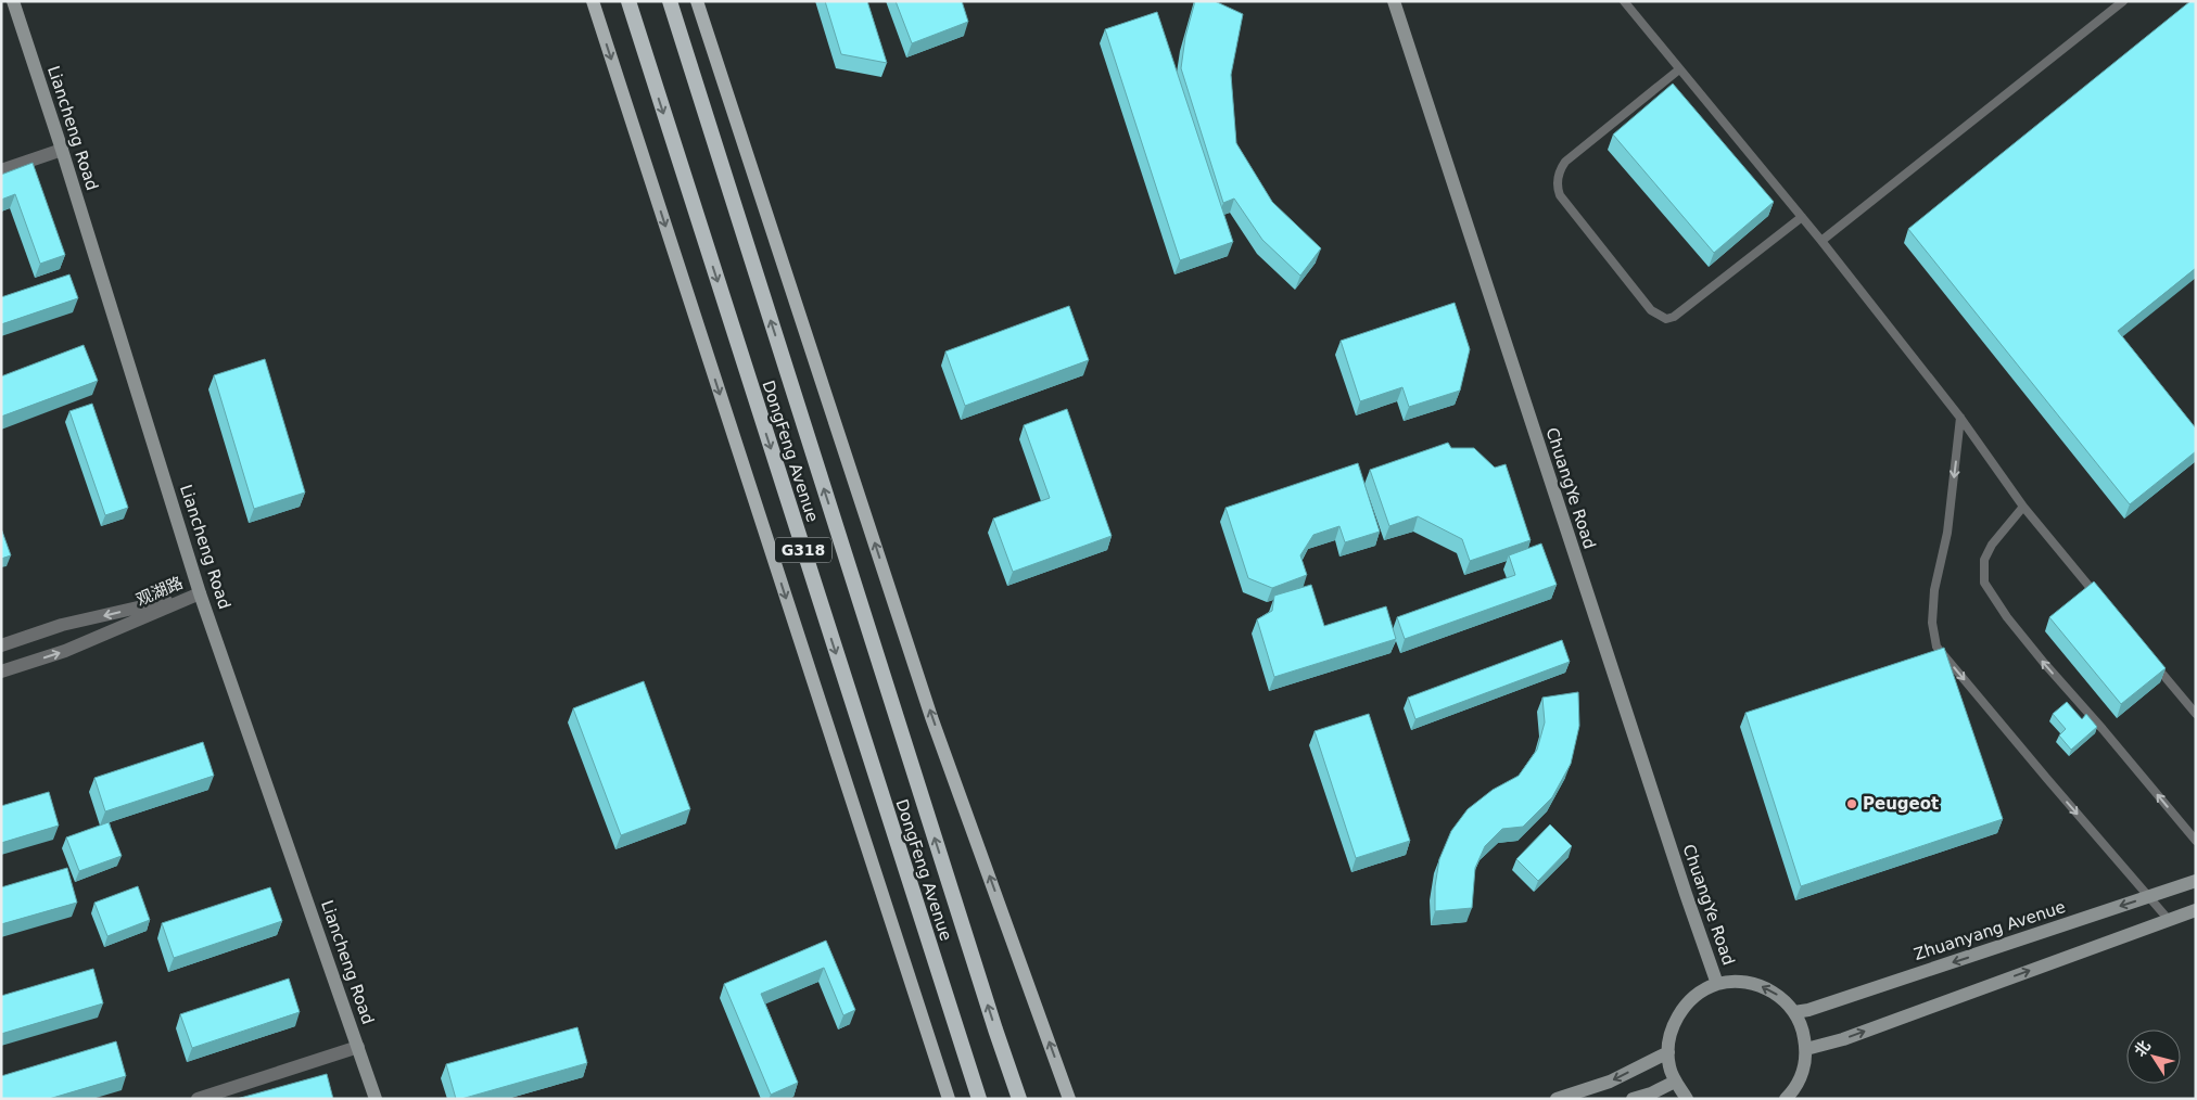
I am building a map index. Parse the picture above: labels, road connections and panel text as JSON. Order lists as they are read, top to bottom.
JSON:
{
  "streets": {
    "highway": ["DongFeng Avenue", "G318"],
    "main road": ["Liancheng Road", "ChuangYe Road", "Zhuanyang Avenue"],
    "street": ["观湖路"]
  },
  "crossings": [
    ["Liancheng Road", "观湖路"]
  ],
  "places": ["Peugeot"],
  "north": "top left"
}
